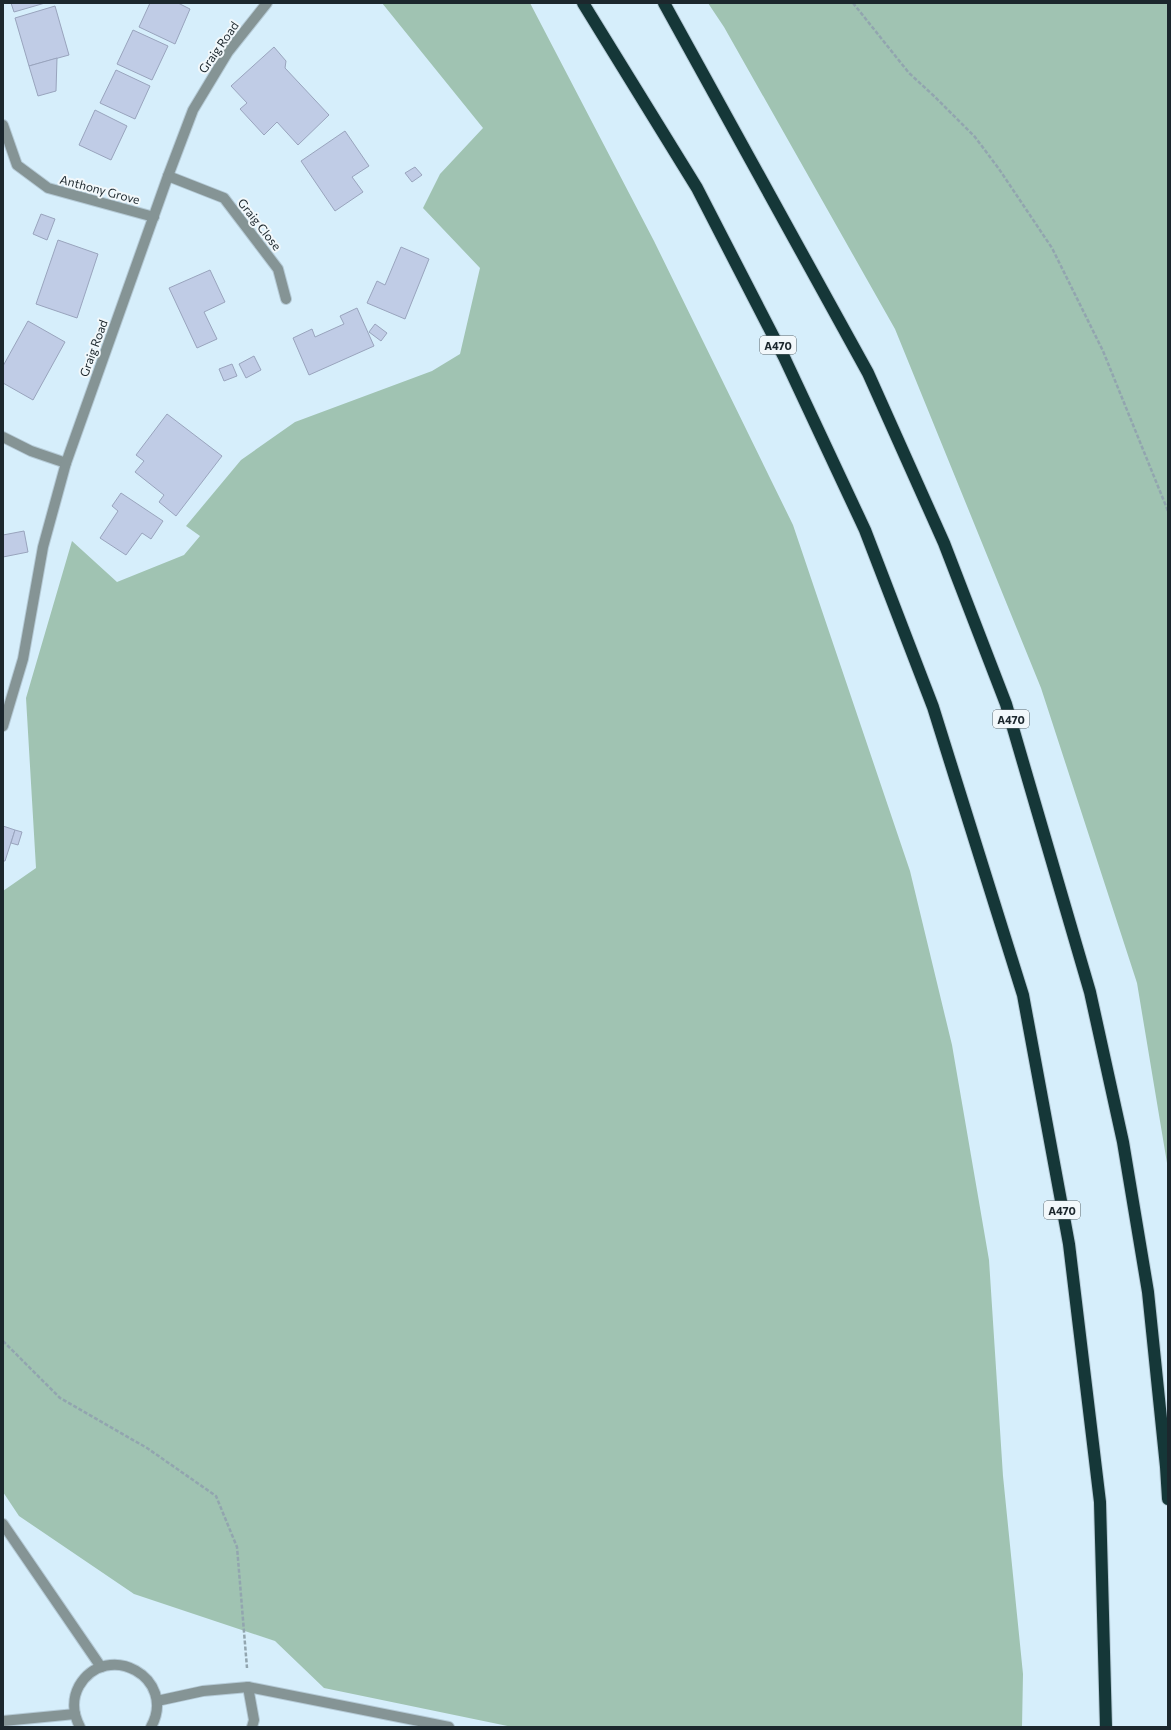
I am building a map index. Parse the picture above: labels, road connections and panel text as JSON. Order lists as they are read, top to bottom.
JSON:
{
  "streets": {
    "highway": ["A470"],
    "street": ["Graig Road", "Anthony Grove", "Graig Close"]
  },
  "crossings": [
    ["Graig Road", "Anthony Grove"],
    ["Graig Road", "Graig Close"]
  ]
}
